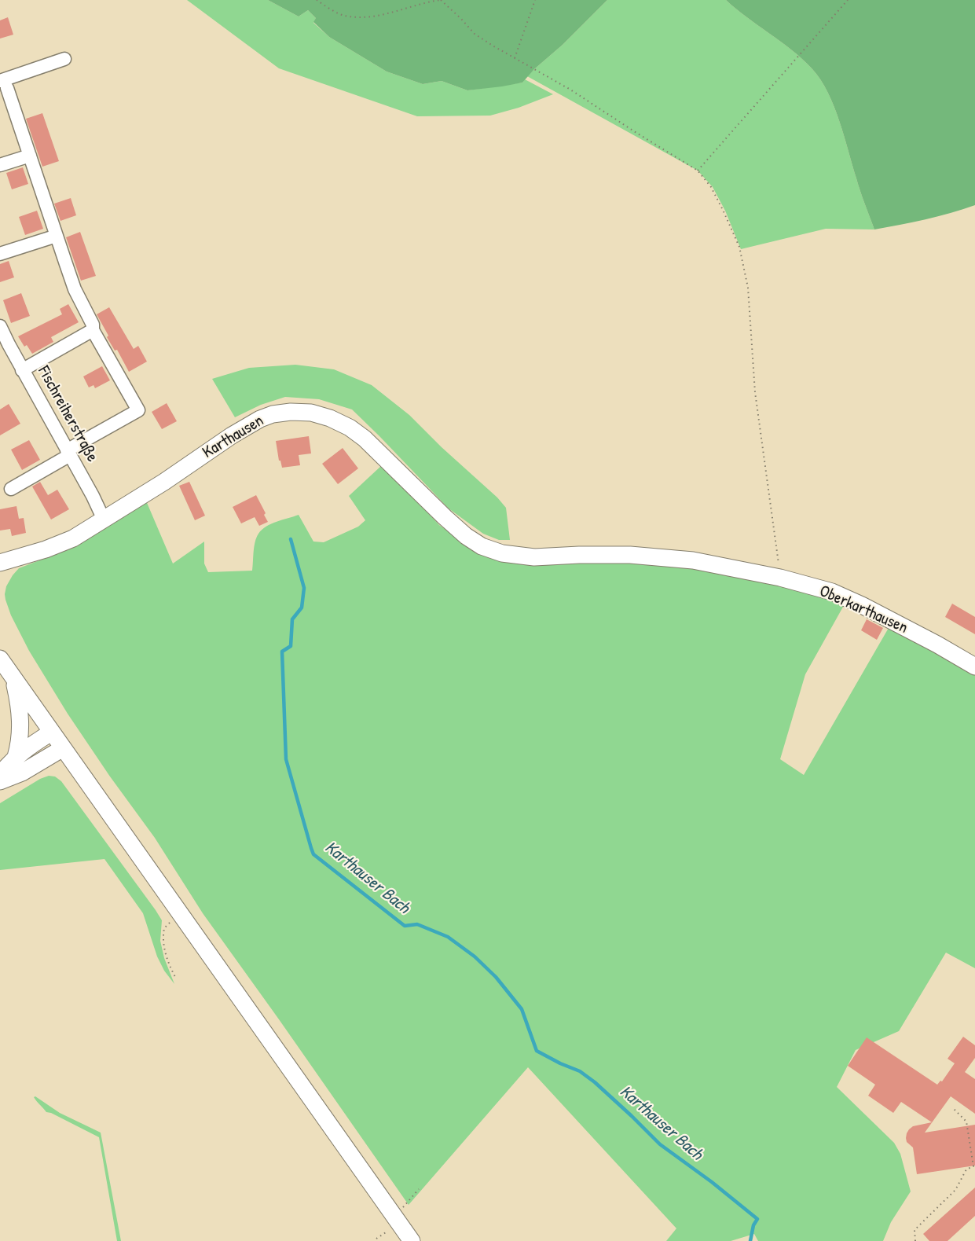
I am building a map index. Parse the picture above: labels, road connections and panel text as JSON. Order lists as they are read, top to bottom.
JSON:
{
  "streets": {
    "main road": ["Karthausen", "Oberkarthausen"],
    "street": ["Fischreiherstraße"]
  },
  "crossings": [
    ["Fischreiherstraße", "Karthausen"],
    ["Karthausen", "Oberkarthausen"]
  ],
  "water": ["Karthauser Bach"]
}
